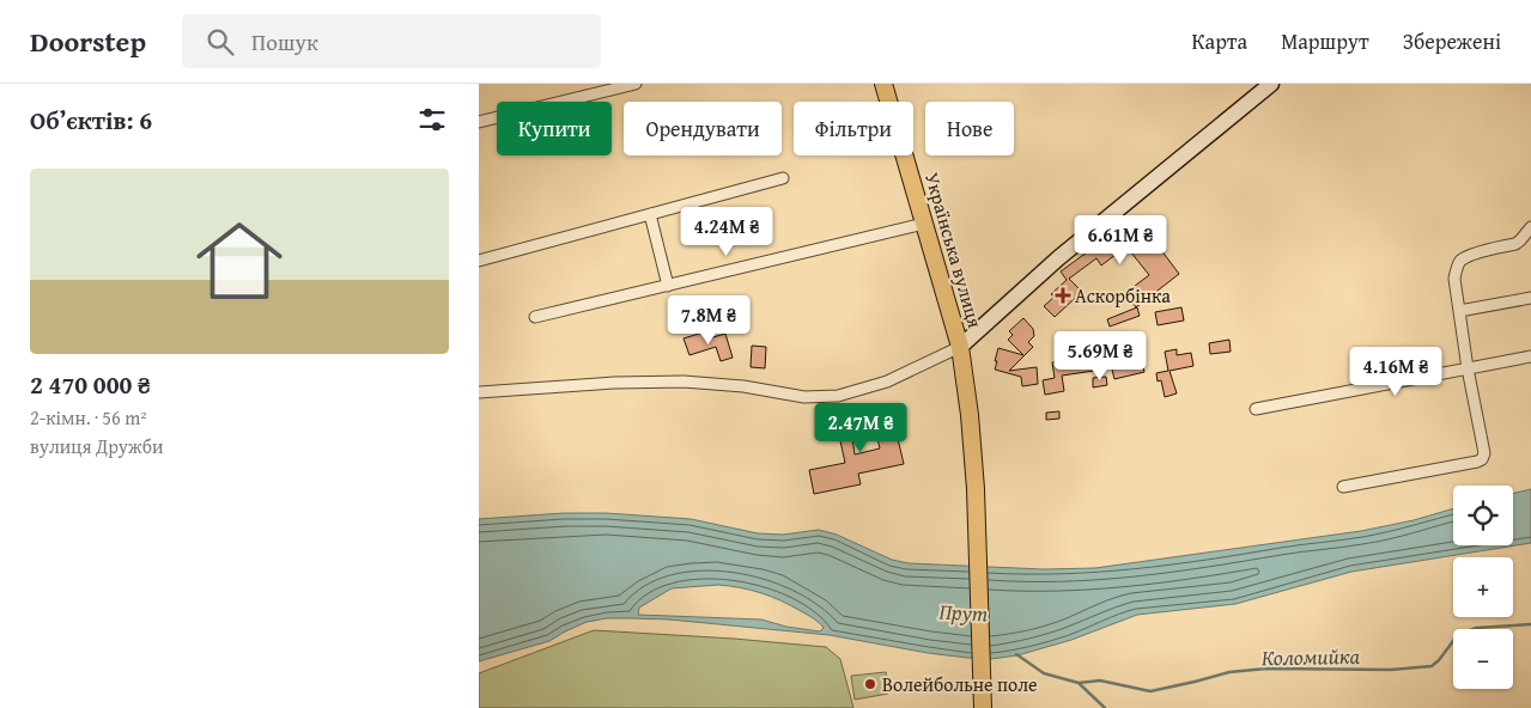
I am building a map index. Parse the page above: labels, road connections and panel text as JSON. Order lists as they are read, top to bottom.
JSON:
{
  "streets": {
    "main road": ["Українська вулиця"]
  },
  "water": ["Прут", "Коломийка"],
  "places": {
    "health": ["Аскорбінка"],
    "other": ["Волейбольне поле"]
  },
  "page": {
    "header": "Doorstep",
    "search": "Пошук",
    "nav": ["Карта", "Маршрут", "Збережені"],
    "heading": "Об’єктів: 6",
    "chip": [
      "Купити",
      "Орендувати",
      "Фільтри",
      "Нове"
    ],
    "list": [
      {
        "name": "2 470 000 ₴",
        "note": "2-кімн. · 56 m² · вулиця Дружби"
      }
    ],
    "price": [
      "4.24M ₴",
      "6.61M ₴",
      "7.8M ₴",
      "5.69M ₴",
      "4.16M ₴",
      "2.47M ₴"
    ],
    "map_buttons": ["+", "−"]
  }
}
